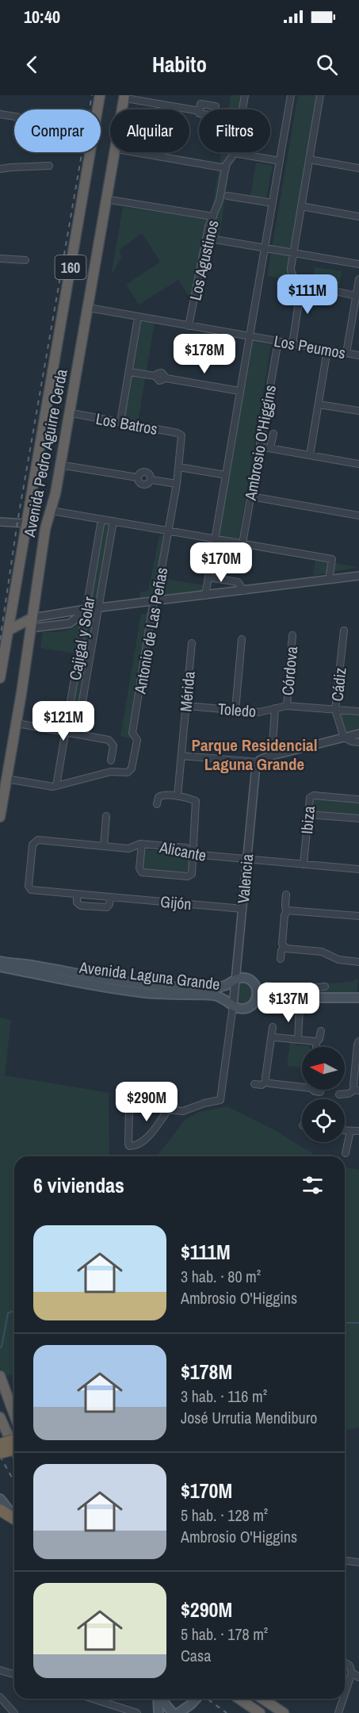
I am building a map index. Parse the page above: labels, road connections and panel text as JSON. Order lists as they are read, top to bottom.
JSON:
{
  "streets": {
    "highway": ["160", "Avenida Pedro Aguirre Cerda"],
    "main road": ["Avenida Laguna Grande"],
    "street": [
      "Los Agustinos",
      "Los Peumos",
      "Los Batros",
      "Ambrosio O'Higgins",
      "Antonio de Las Peñas",
      "Cajigal y Solar",
      "Córdova",
      "Cádiz",
      "Mérida",
      "Toledo",
      "Ibiza",
      "Alicante",
      "Valencia",
      "Gijón"
    ]
  },
  "crossings": [
    ["Los Agustinos", "Los Peumos"],
    ["Los Peumos", "Ambrosio O'Higgins"],
    ["Los Batros", "Antonio de Las Peñas"],
    ["Antonio de Las Peñas", "Cajigal y Solar"],
    ["Córdova", "Toledo"],
    ["Cádiz", "Toledo"],
    ["Mérida", "Toledo"],
    ["Ibiza", "Alicante"],
    ["Alicante", "Valencia"],
    ["Alicante", "Gijón"],
    ["Valencia", "Gijón"],
    ["Valencia", "Avenida Laguna Grande"]
  ],
  "districts": ["Parque Residencial Laguna Grande"],
  "north": "left",
  "page": {
    "status": "10:40",
    "header": "Habito",
    "chip": ["Comprar", "Alquilar", "Filtros"],
    "price": [
      "$111M",
      "$178M",
      "$170M",
      "$121M",
      "$137M",
      "$290M"
    ],
    "heading": "6 viviendas",
    "list": [
      {
        "name": "$111M",
        "note": "3 hab. · 80 m² · Ambrosio O'Higgins"
      },
      {
        "name": "$178M",
        "note": "3 hab. · 116 m² · José Urrutia Mendiburo"
      },
      {
        "name": "$170M",
        "note": "5 hab. · 128 m² · Ambrosio O'Higgins"
      },
      {
        "name": "$290M",
        "note": "5 hab. · 178 m² · Casa"
      }
    ]
  }
}
